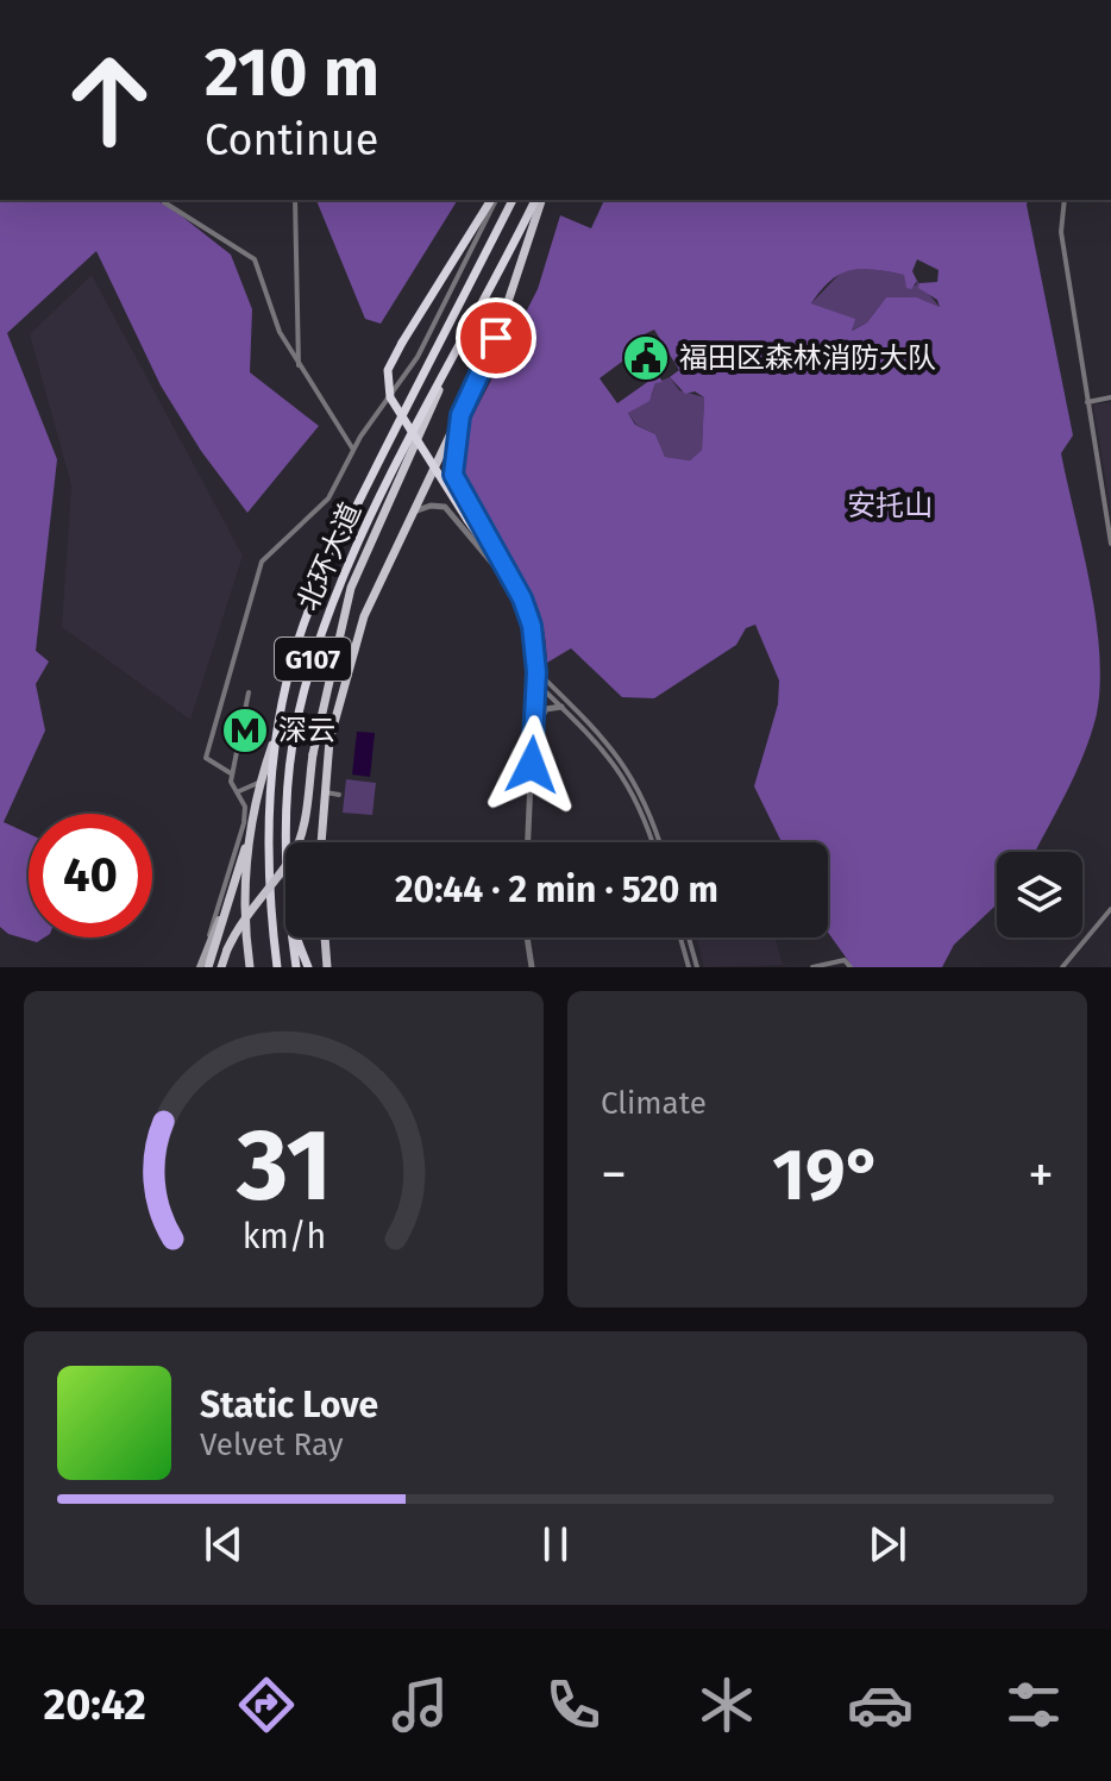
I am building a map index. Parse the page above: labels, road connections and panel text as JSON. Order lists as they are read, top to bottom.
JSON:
{
  "streets": {
    "highway": ["北环大道", "G107"]
  },
  "parks": ["安托山"],
  "places": {
    "public building": ["福田区森林消防大队"],
    "metro station": ["深云"]
  },
  "page": {
    "turn": ["210 m", "Continue"],
    "limit": "40",
    "trip": "20:44 · 2 min · 520 m",
    "tile": "Climate",
    "heat": ["−", "19°", "+"],
    "song": ["Static Love", "Velvet Ray"],
    "tabs": "20:42",
    "gauge": ["31", "km/h"]
  }
}
